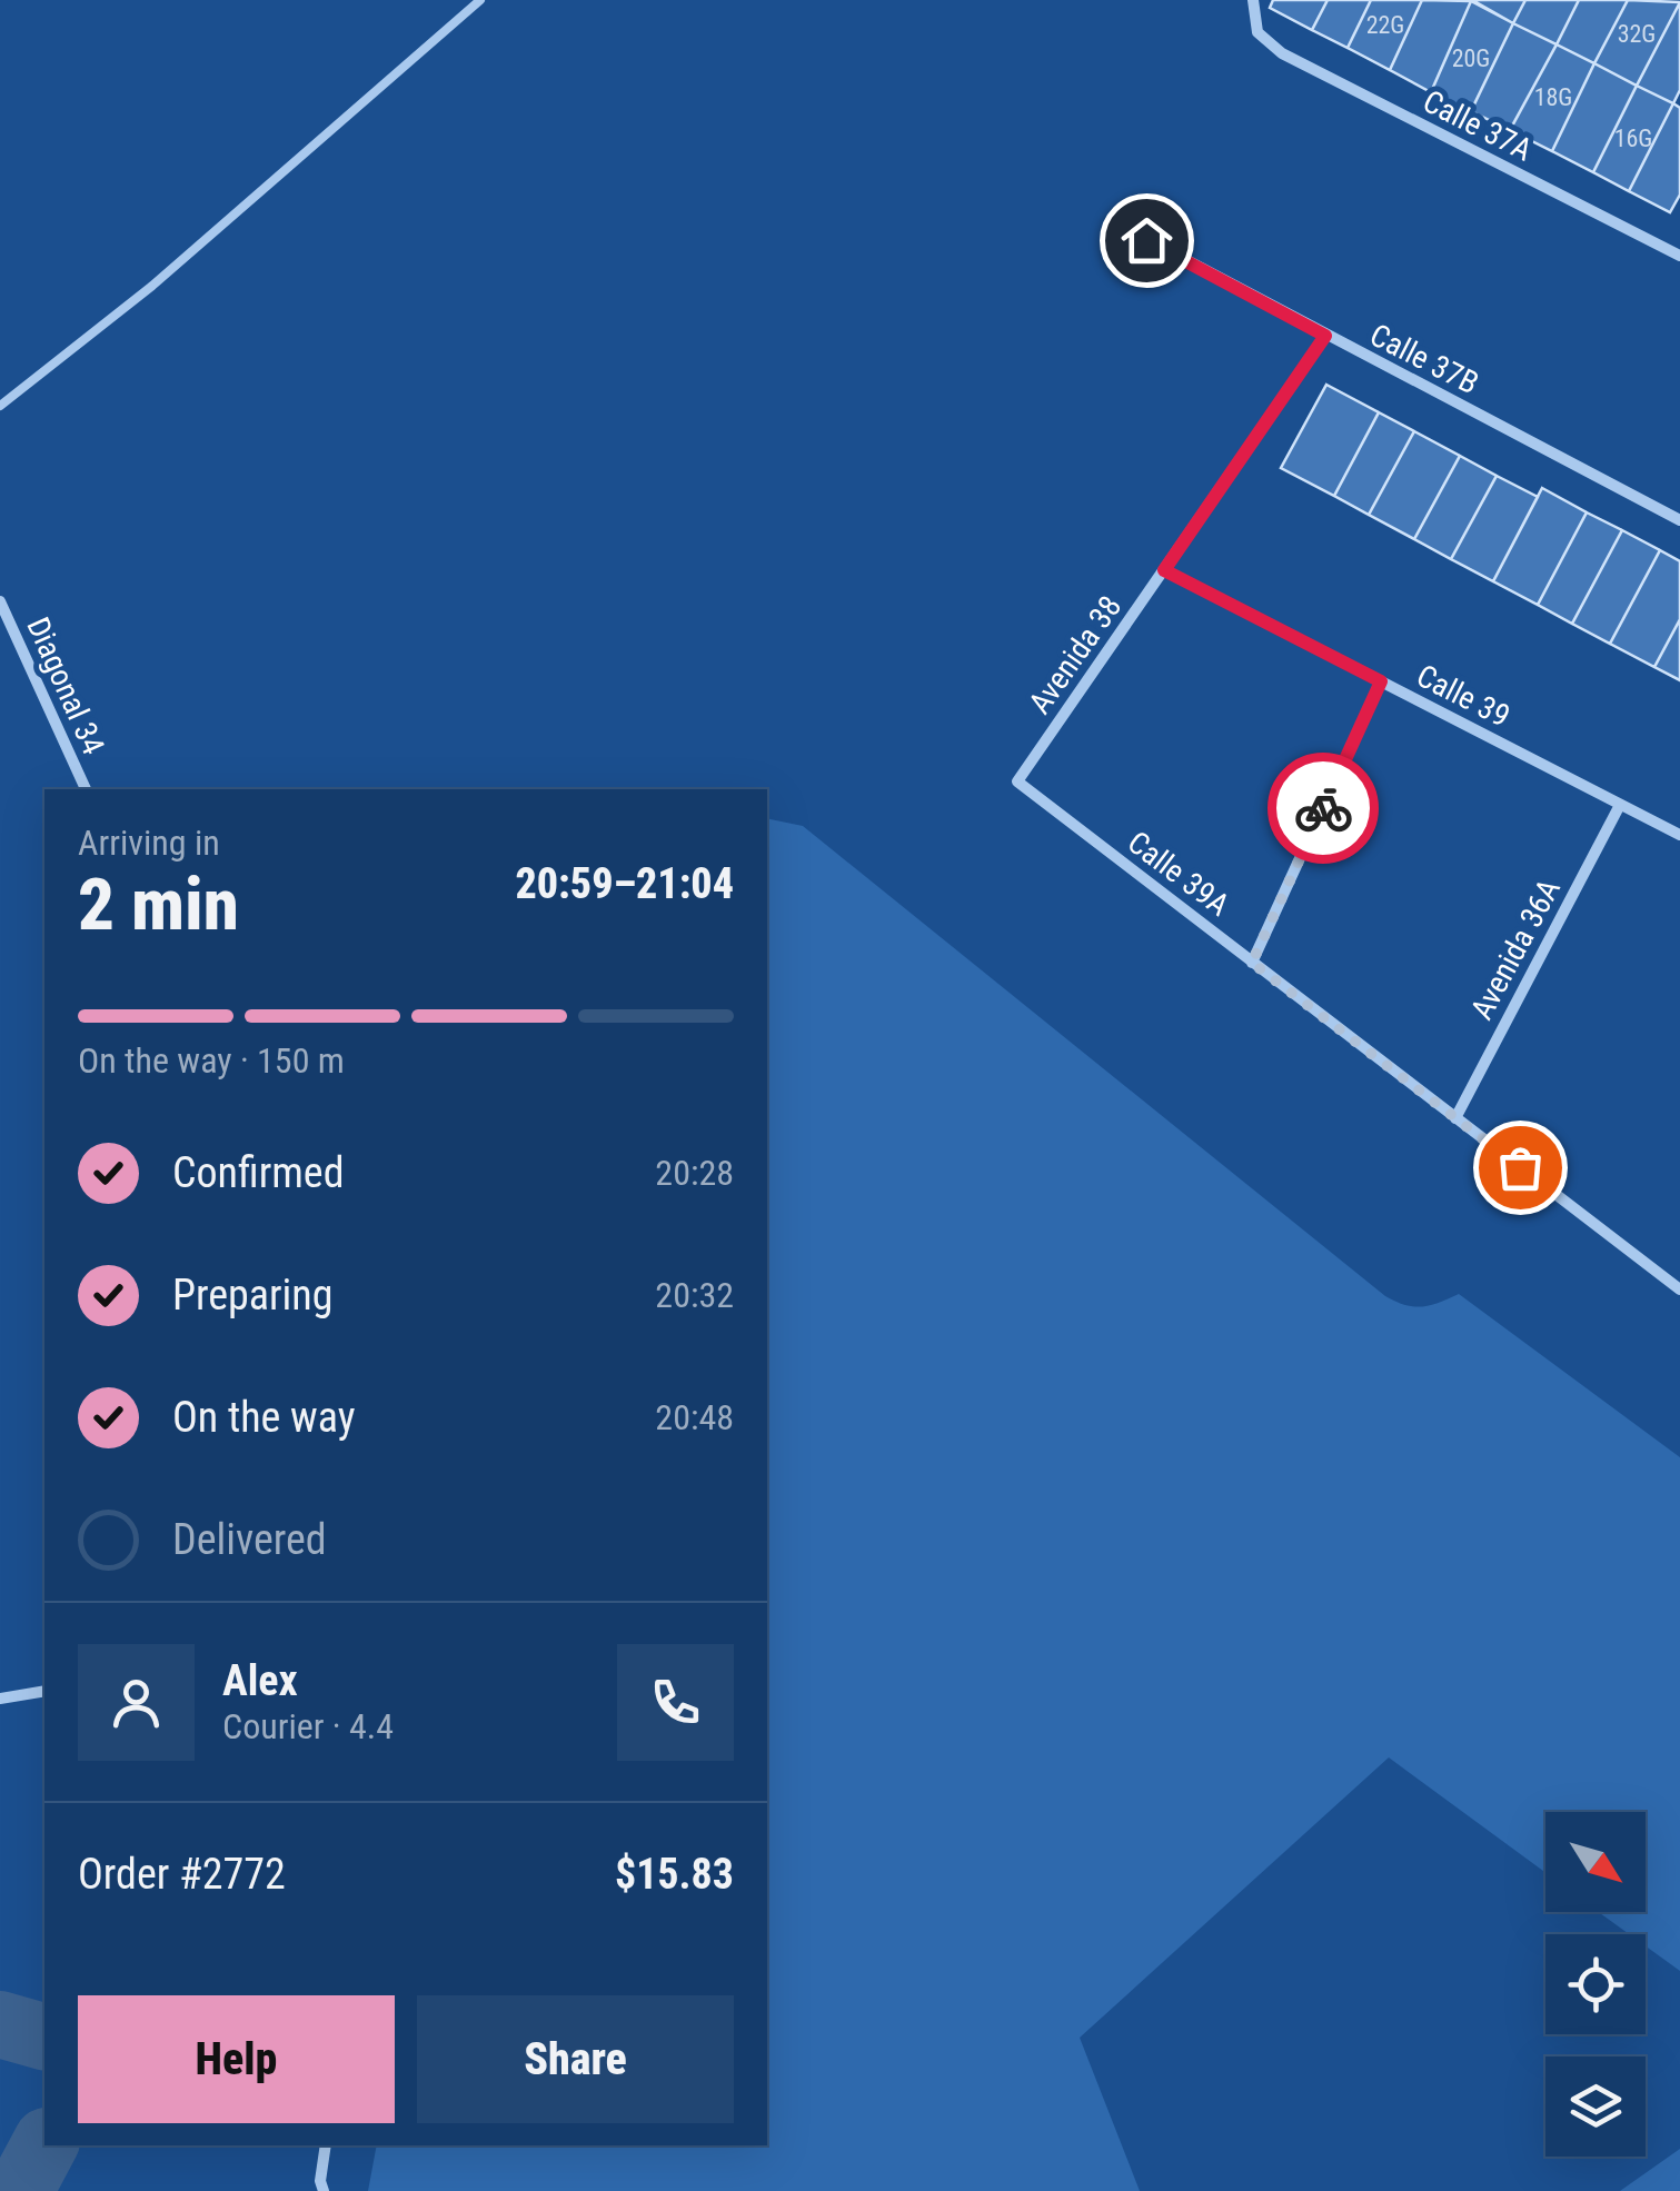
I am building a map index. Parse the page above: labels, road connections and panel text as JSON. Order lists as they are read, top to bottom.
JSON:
{
  "streets": {
    "street": [
      "Calle 37A",
      "Calle 37B",
      "Avenida 38",
      "Diagonal 34",
      "Calle 39",
      "Calle 39A",
      "Avenida 36A"
    ]
  },
  "crossings": [
    ["Calle 37B", "Avenida 38"],
    ["Avenida 38", "Calle 39"],
    ["Avenida 38", "Calle 39A"],
    ["Calle 39", "Avenida 36A"],
    ["Calle 39A", "Avenida 36A"]
  ],
  "house_numbers": [
    "22G",
    "32G",
    "20G",
    "18G",
    "16G"
  ],
  "north": "bottom right",
  "page": {
    "heading": ["2 min", "Arriving in", "20:59–21:04"],
    "panel": [
      "Alex",
      "Courier · 4.4",
      "Order #2772",
      "$15.83"
    ],
    "bar": "On the way · 150 m",
    "list": [
      ["Confirmed", "20:28"],
      ["Preparing", "20:32"],
      ["On the way", "20:48"],
      "Delivered"
    ],
    "buttons": ["Help", "Share"]
  }
}
